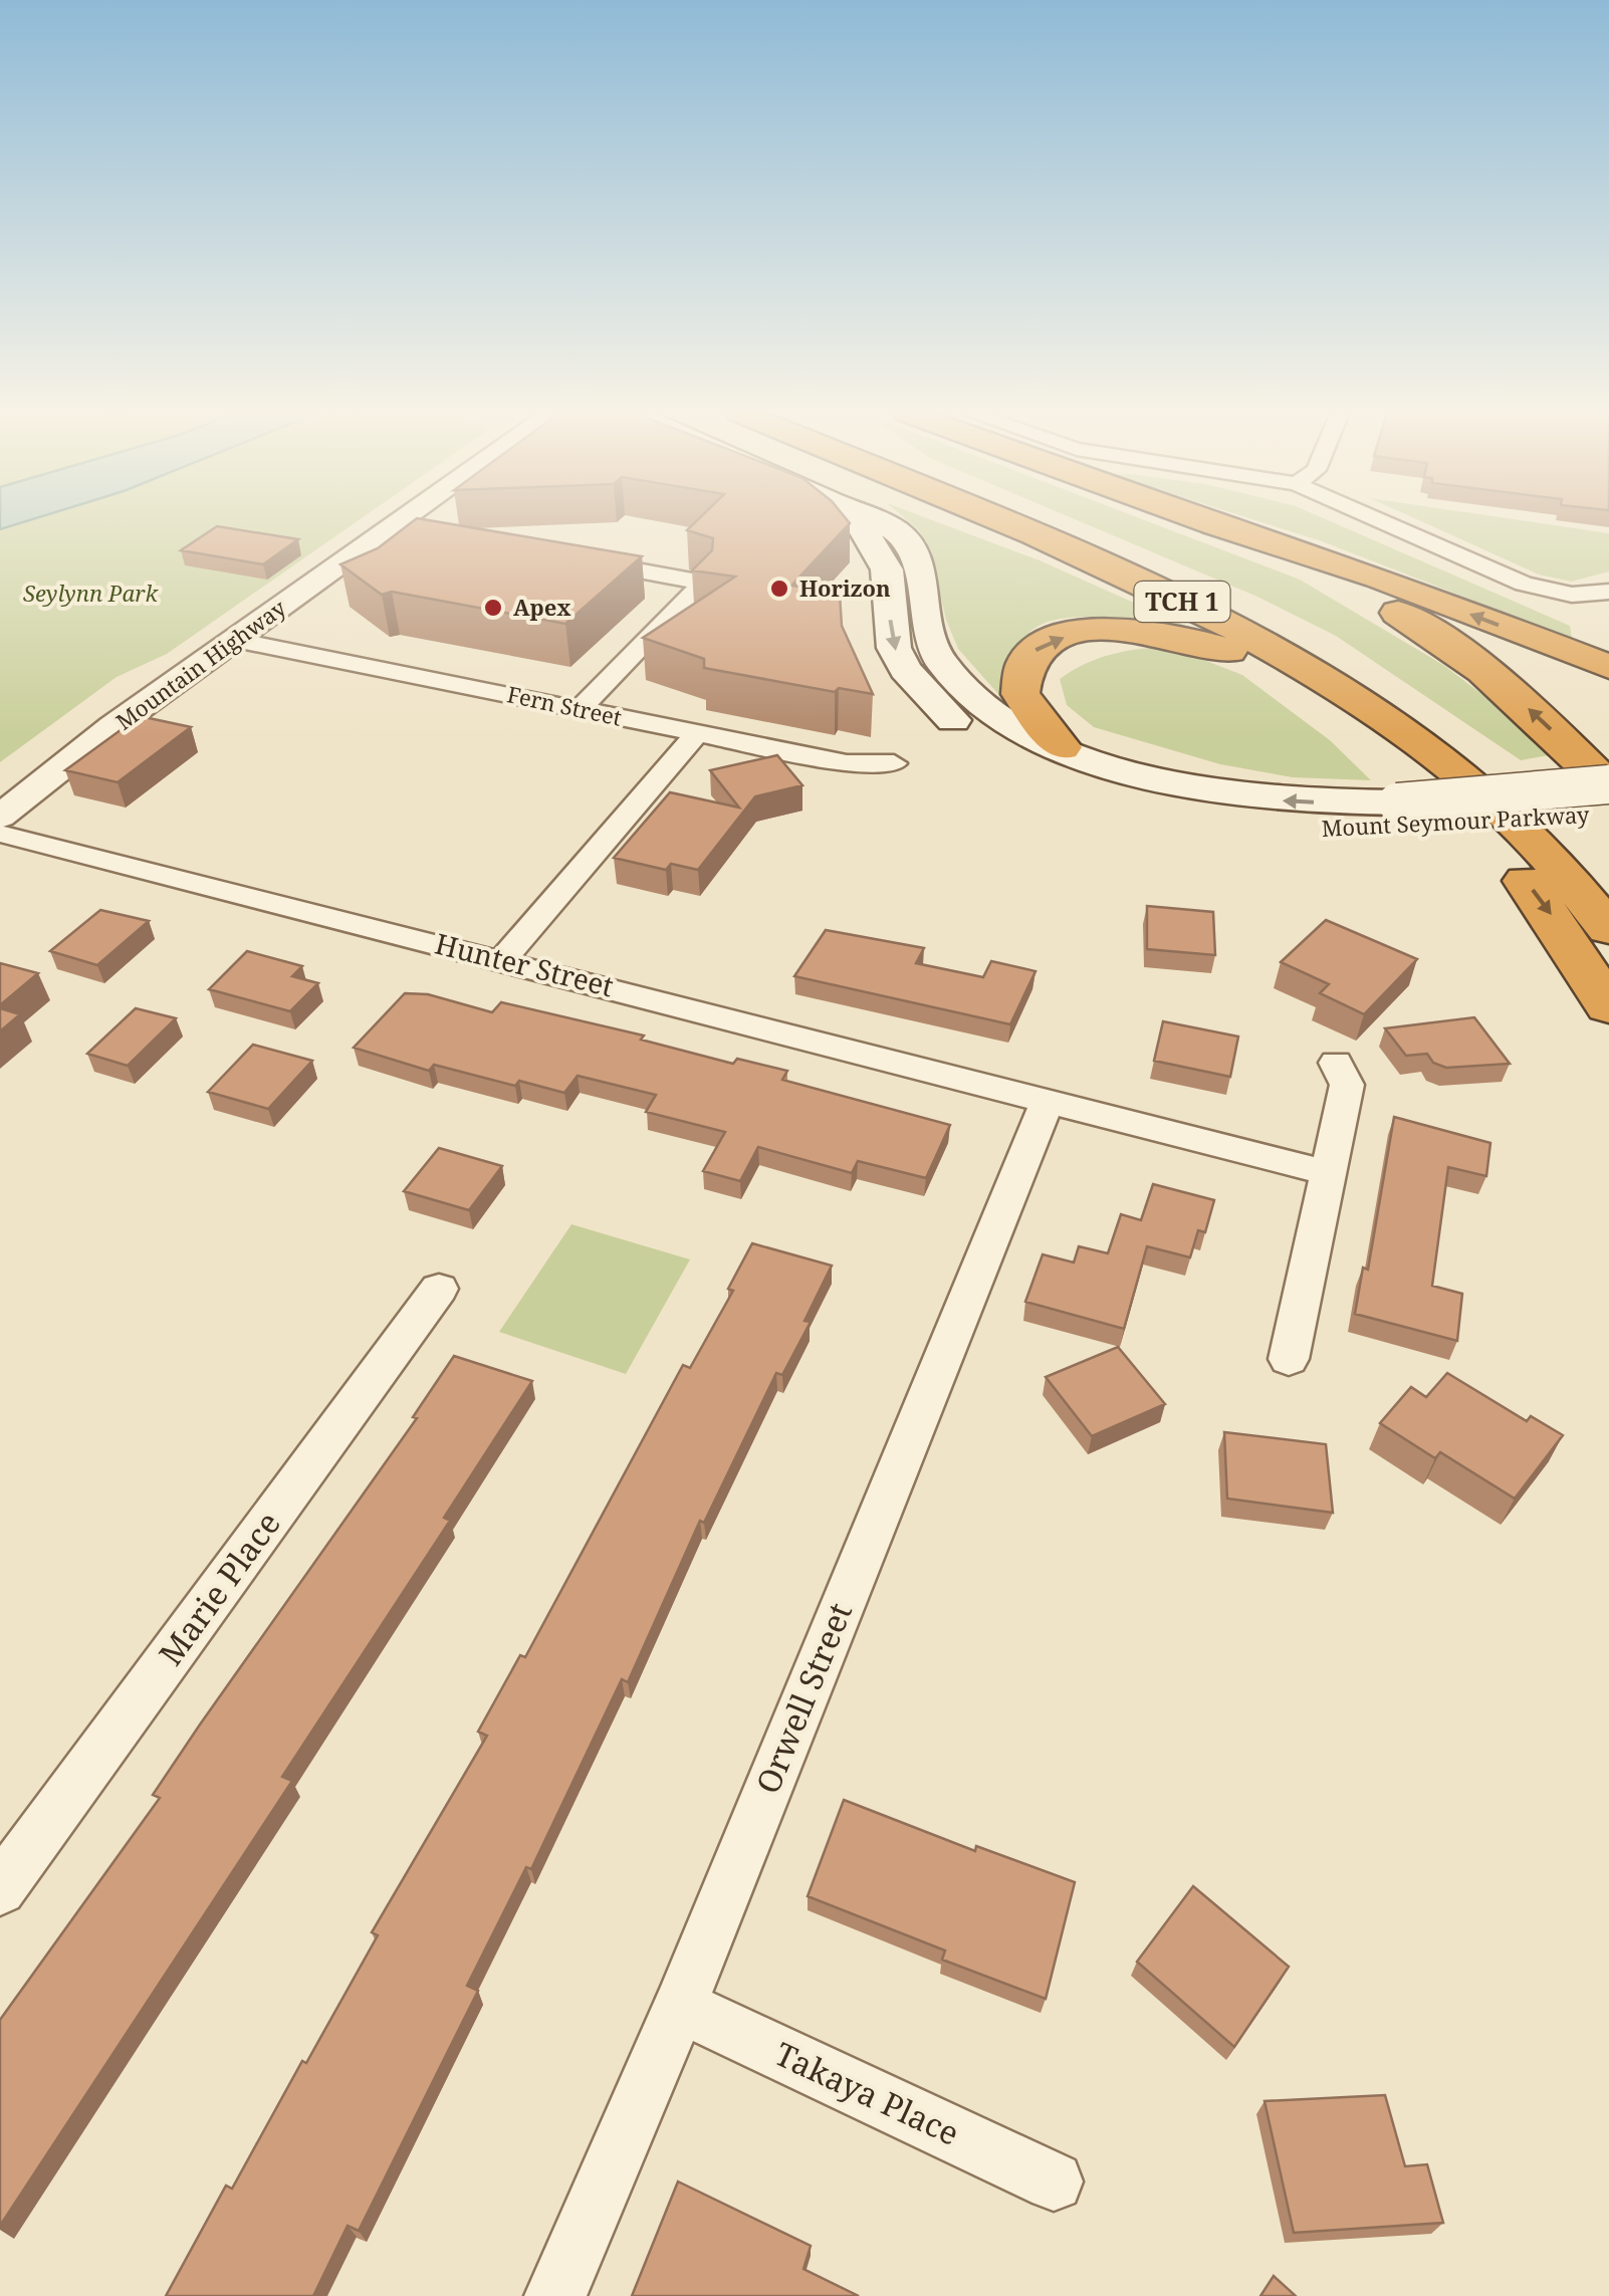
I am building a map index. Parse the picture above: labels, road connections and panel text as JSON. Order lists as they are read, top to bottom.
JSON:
{
  "streets": {
    "highway": ["TCH 1"],
    "main road": ["Mount Seymour Parkway"],
    "street": [
      "Mountain Highway",
      "Fern Street",
      "Hunter Street",
      "Marie Place",
      "Orwell Street",
      "Takaya Place"
    ]
  },
  "crossings": [
    ["Mountain Highway", "Fern Street"],
    ["Hunter Street", "Orwell Street"],
    ["Orwell Street", "Takaya Place"]
  ],
  "parks": ["Seylynn Park"],
  "places": ["Horizon", "Apex"]
}
